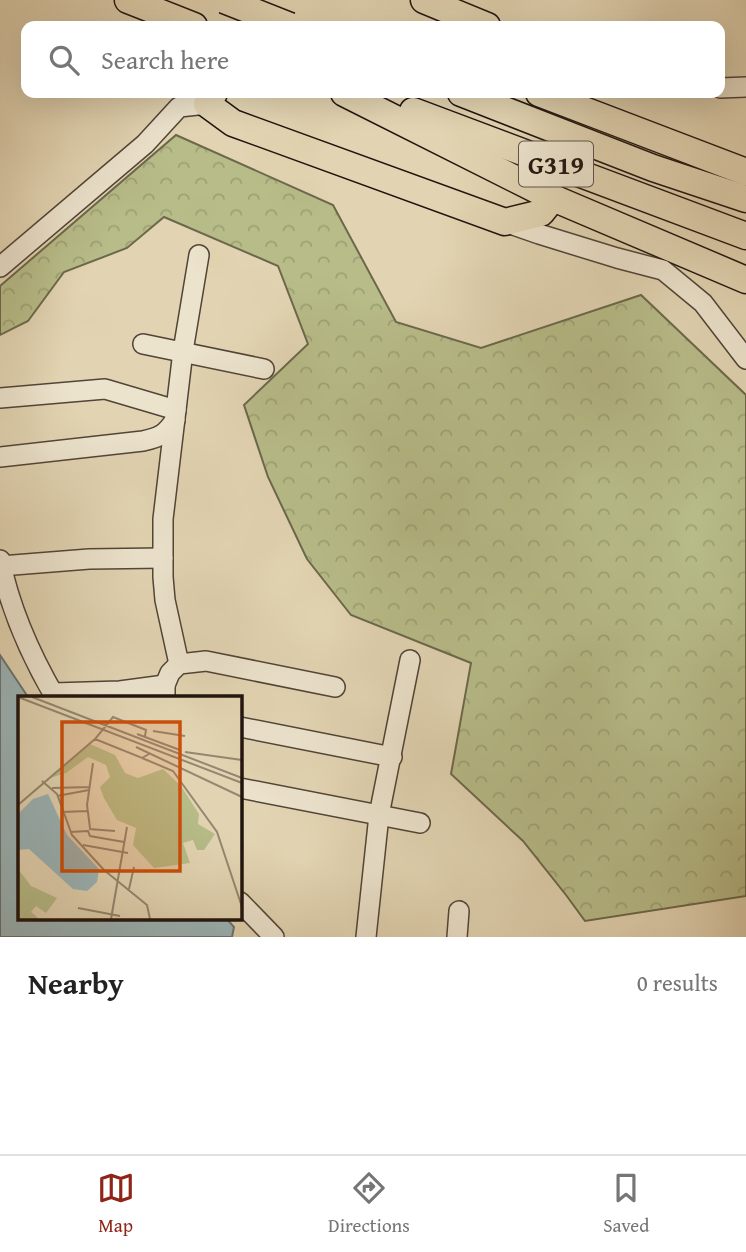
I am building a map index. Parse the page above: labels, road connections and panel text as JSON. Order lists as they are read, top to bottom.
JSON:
{
  "streets": {
    "highway": ["G319"]
  },
  "page": {
    "search": "Search here",
    "heading": ["Nearby", "0 results"],
    "nav": ["Map", "Directions", "Saved"]
  }
}
